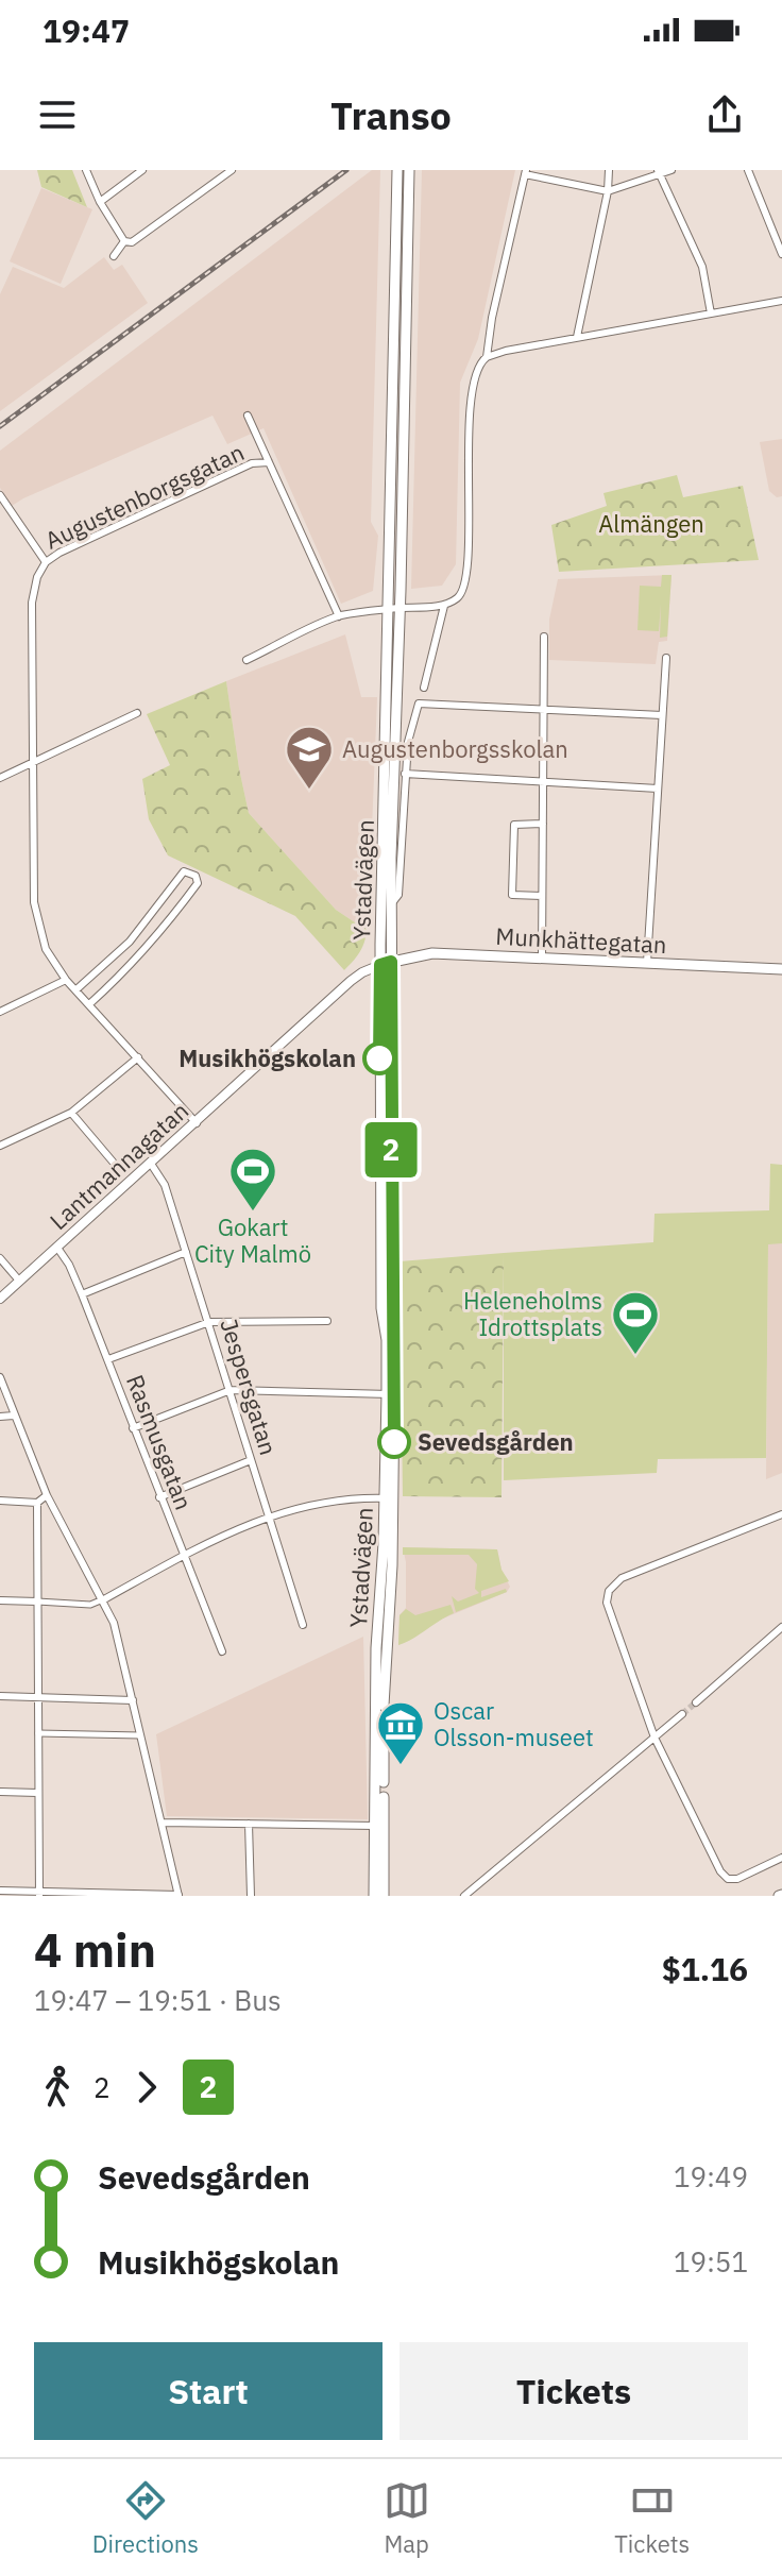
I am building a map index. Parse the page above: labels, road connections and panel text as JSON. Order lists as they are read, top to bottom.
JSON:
{
  "streets": {
    "main road": ["Ystadvägen", "Munkhättegatan"],
    "street": [
      "Augustenborgsgatan",
      "Lantmannagatan",
      "Jespersgatan",
      "Rasmusgatan"
    ]
  },
  "crossings": [
    ["Augustenborgsgatan", "Lantmannagatan"],
    ["Ystadvägen", "Munkhättegatan"],
    ["Ystadvägen", "Lantmannagatan"],
    ["Munkhättegatan", "Lantmannagatan"],
    ["Lantmannagatan", "Jespersgatan"],
    ["Lantmannagatan", "Rasmusgatan"]
  ],
  "parks": ["Almängen"],
  "places": {
    "school or university": ["Augustenborgsskolan"],
    "other": ["Musikhögskolan", "Sevedsgården"],
    "sports": ["Gokart City Malmö", "Heleneholms Idrottsplats"],
    "museum": ["Oscar Olsson-museet"]
  },
  "lines": ["bus line 2"],
  "page": {
    "status": "19:47",
    "header": "Transo",
    "on_map": "2",
    "heading": ["4 min", "19:47 – 19:51 · Bus", "$1.16"],
    "legs": ["2", "2"],
    "list": [
      {
        "name": "Sevedsgården",
        "value": "19:49"
      },
      {
        "name": "Musikhögskolan",
        "value": "19:51"
      }
    ],
    "buttons": ["Start", "Tickets"],
    "tabs": ["Directions", "Map", "Tickets"]
  }
}
